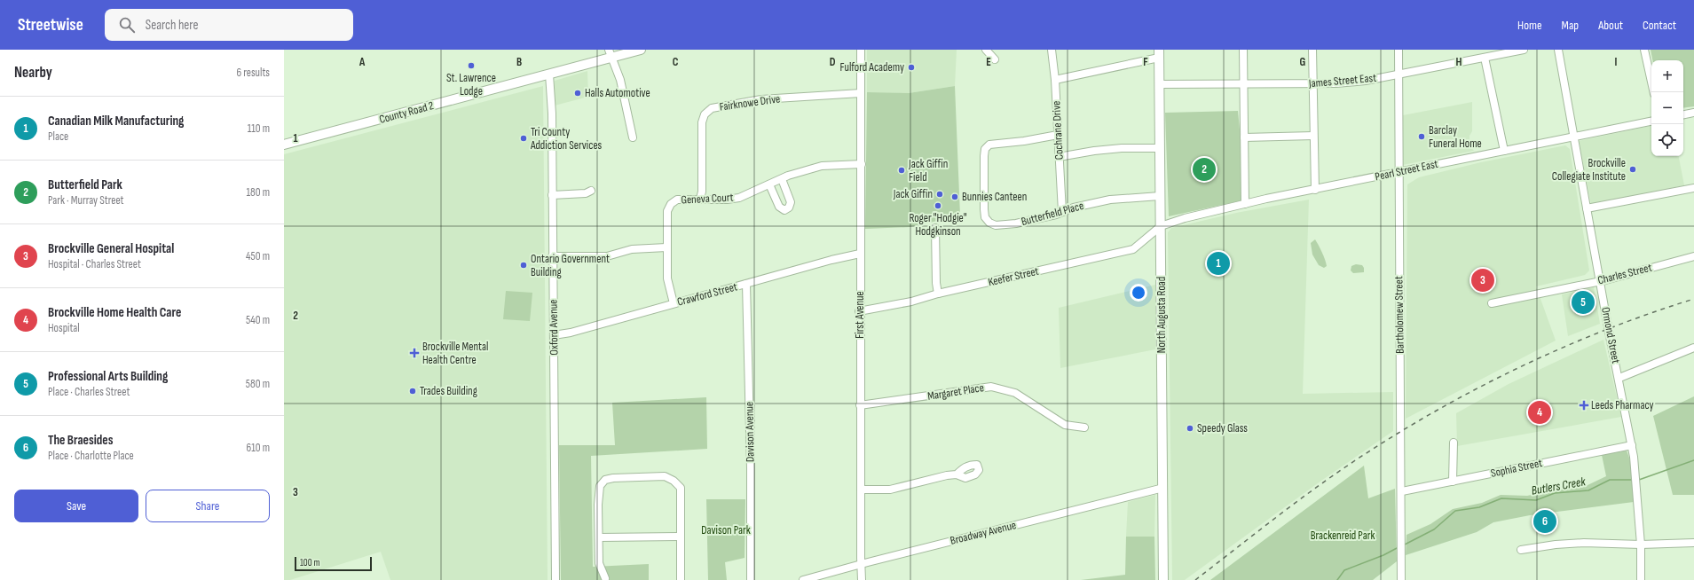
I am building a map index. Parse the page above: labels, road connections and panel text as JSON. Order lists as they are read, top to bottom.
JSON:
{
  "streets": {
    "main road": ["County Road 2", "North Augusta Road"],
    "street": [
      "James Street East",
      "Fairknowe Drive",
      "Cochrane Drive",
      "Pearl Street East",
      "Geneva Court",
      "Butterfield Place",
      "Charles Street",
      "Keefer Street",
      "Crawford Street",
      "First Avenue",
      "Bartholomew Street",
      "Oxford Avenue",
      "Ormond Street",
      "Margaret Place",
      "Davison Avenue",
      "Sophia Street",
      "Broadway Avenue"
    ]
  },
  "crossings": [
    ["James Street East", "North Augusta Road"],
    ["James Street East", "Bartholomew Street"],
    ["Fairknowe Drive", "Geneva Court"],
    ["Fairknowe Drive", "First Avenue"],
    ["County Road 2", "Oxford Avenue"],
    ["Cochrane Drive", "Butterfield Place"],
    ["Pearl Street East", "Keefer Street"],
    ["Pearl Street East", "North Augusta Road"],
    ["Pearl Street East", "Bartholomew Street"],
    ["Pearl Street East", "Ormond Street"],
    ["Geneva Court", "Crawford Street"],
    ["Geneva Court", "First Avenue"],
    ["Butterfield Place", "North Augusta Road"],
    ["Charles Street", "Ormond Street"],
    ["Keefer Street", "First Avenue"],
    ["Keefer Street", "North Augusta Road"],
    ["Crawford Street", "First Avenue"],
    ["Crawford Street", "Oxford Avenue"],
    ["Crawford Street", "Davison Avenue"],
    ["First Avenue", "Margaret Place"],
    ["First Avenue", "Broadway Avenue"],
    ["North Augusta Road", "Broadway Avenue"],
    ["Bartholomew Street", "Sophia Street"],
    ["Ormond Street", "Sophia Street"]
  ],
  "water": ["Butlers Creek"],
  "parks": ["Davison Park", "Brackenreid Park"],
  "places": {
    "other": [
      "St. Lawrence Lodge",
      "Fulford Academy",
      "Halls Automotive",
      "Barclay Funeral Home",
      "Tri County Addiction Services",
      "Brockville Collegiate Institute",
      "Jack Giffin Field",
      "Jack Giffin",
      "Bunnies Canteen",
      "Roger \"Hodgie\" Hodgkinson",
      "Ontario Government Building",
      "Trades Building",
      "Speedy Glass"
    ],
    "health": ["Brockville Mental Health Centre", "Leeds Pharmacy"]
  },
  "scale_bar": "100 m",
  "page": {
    "header": "Streetwise",
    "search": "Search here",
    "nav": [
      "Home",
      "Map",
      "About",
      "Contact"
    ],
    "heading": ["Nearby", "6 results"],
    "map_buttons": ["+", "−"],
    "list": [
      {
        "mark": "1",
        "name": "Canadian Milk Manufacturing",
        "note": "Place",
        "value": "110 m"
      },
      {
        "mark": "2",
        "name": "Butterfield Park",
        "note": "Park · Murray Street",
        "value": "180 m"
      },
      {
        "mark": "3",
        "name": "Brockville General Hospital",
        "note": "Hospital · Charles Street",
        "value": "450 m"
      },
      {
        "mark": "4",
        "name": "Brockville Home Health Care",
        "note": "Hospital",
        "value": "540 m"
      },
      {
        "mark": "5",
        "name": "Professional Arts Building",
        "note": "Place · Charles Street",
        "value": "580 m"
      },
      {
        "mark": "6",
        "name": "The Braesides",
        "note": "Place · Charlotte Place",
        "value": "610 m"
      }
    ],
    "pins": [
      "2",
      "1",
      "3",
      "5",
      "4",
      "6"
    ],
    "buttons": ["Save", "Share"],
    "scale": "100 m"
  },
  "grid": {
    "columns": [
      "A",
      "B",
      "C",
      "D",
      "E",
      "F",
      "G",
      "H",
      "I"
    ],
    "rows": ["1", "2", "3"]
  }
}
